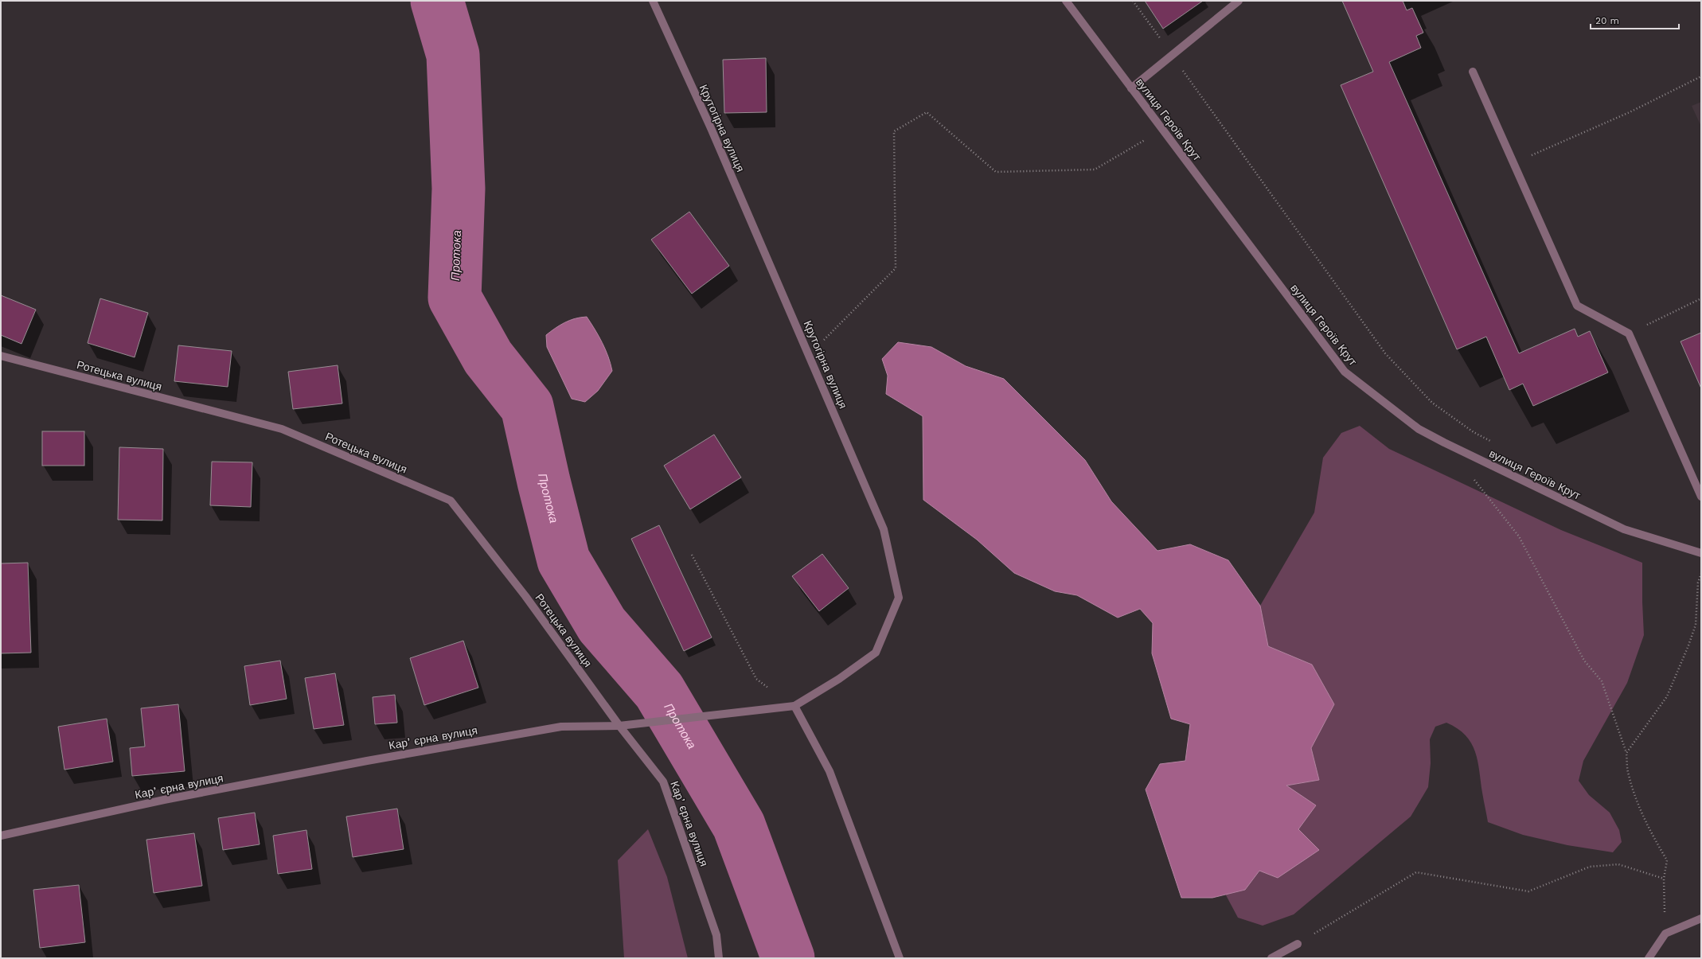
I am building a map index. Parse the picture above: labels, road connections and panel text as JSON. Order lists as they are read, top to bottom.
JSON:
{
  "streets": {
    "street": [
      "вулиця Героїв Крут",
      "Крутогірна вулиця",
      "Ротецька вулиця",
      "Карʼєрна вулиця"
    ]
  },
  "crossings": [
    ["Ротецька вулиця", "Карʼєрна вулиця"]
  ],
  "water": ["Протока"],
  "scale_bar": "20 m"
}
